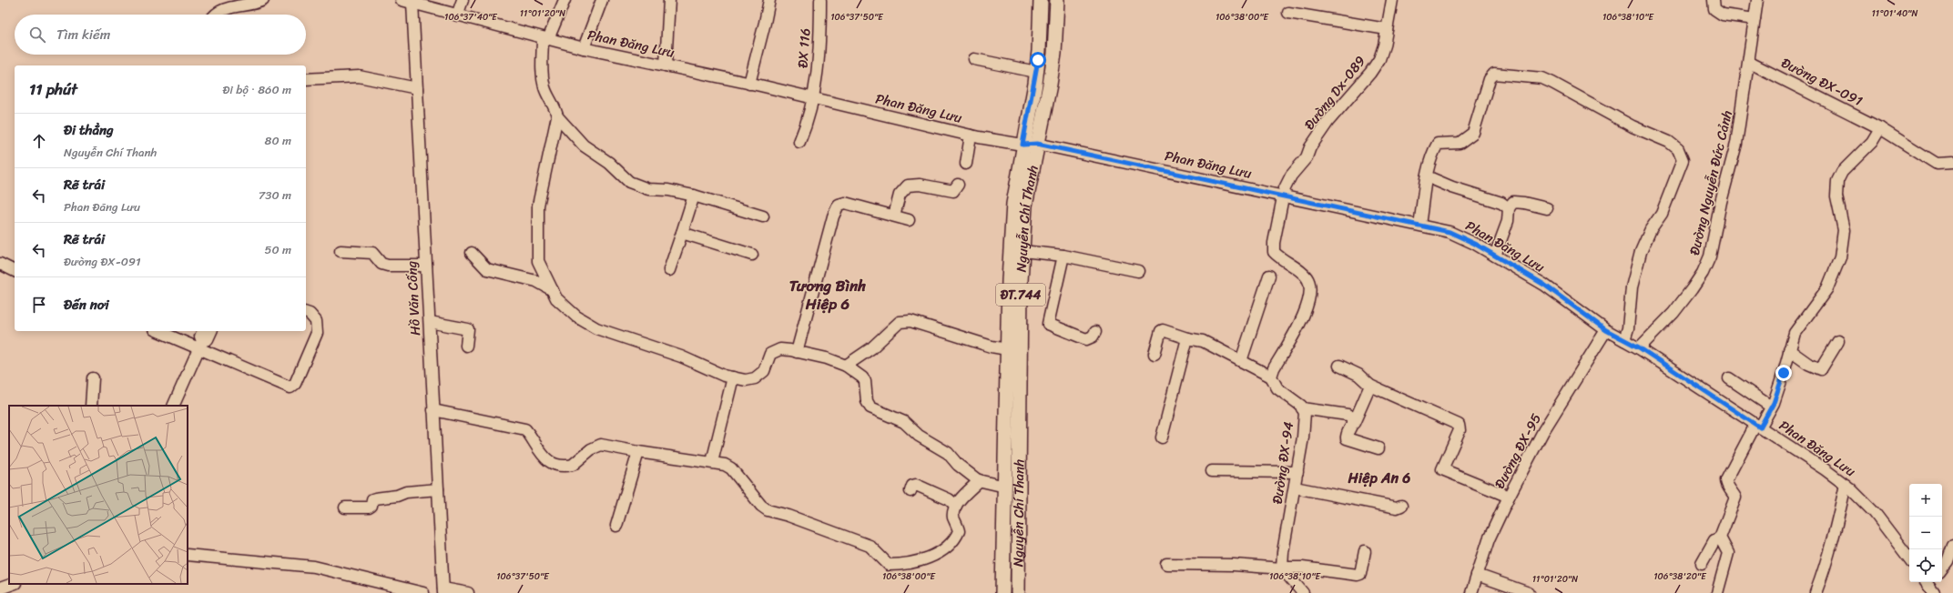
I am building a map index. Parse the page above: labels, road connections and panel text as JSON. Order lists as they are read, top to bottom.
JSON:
{
  "streets": {
    "main road": ["Nguyễn Chí Thanh", "ĐT.744"],
    "street": [
      "Phan Đăng Lưu",
      "ĐX 116",
      "Đường ĐX-091",
      "Đường Dx-089",
      "Đường Nguyễn Đức Cảnh",
      "Hồ Văn Cống",
      "Đường ĐX-95",
      "Đường ĐX-94"
    ]
  },
  "crossings": [
    ["Phan Đăng Lưu", "ĐX 116"],
    ["Phan Đăng Lưu", "Đường Dx-089"],
    ["Phan Đăng Lưu", "Đường Nguyễn Đức Cảnh"],
    ["Phan Đăng Lưu", "Nguyễn Chí Thanh"],
    ["Phan Đăng Lưu", "Hồ Văn Cống"],
    ["Phan Đăng Lưu", "Đường ĐX-95"],
    ["Đường ĐX-091", "Đường Nguyễn Đức Cảnh"]
  ],
  "districts": ["Tương Bình Hiệp 6", "Hiệp An 6"],
  "page": {
    "search": "Tìm kiếm",
    "heading": ["11 phút", "Đi bộ · 860 m"],
    "list": [
      ["Đi thẳng", "Nguyễn Chí Thanh", "80 m"],
      ["Rẽ trái", "Phan Đăng Lưu", "730 m"],
      ["Rẽ trái", "Đường ĐX-091", "50 m"],
      "Đến nơi"
    ],
    "map_buttons": ["+", "−"]
  },
  "coordinates": [
    "11°01'20\"N",
    "11°01'40\"N",
    "106°37'40\"E",
    "106°37'50\"E",
    "106°38'00\"E",
    "106°38'10\"E",
    "106°38'20\"E"
  ]
}
